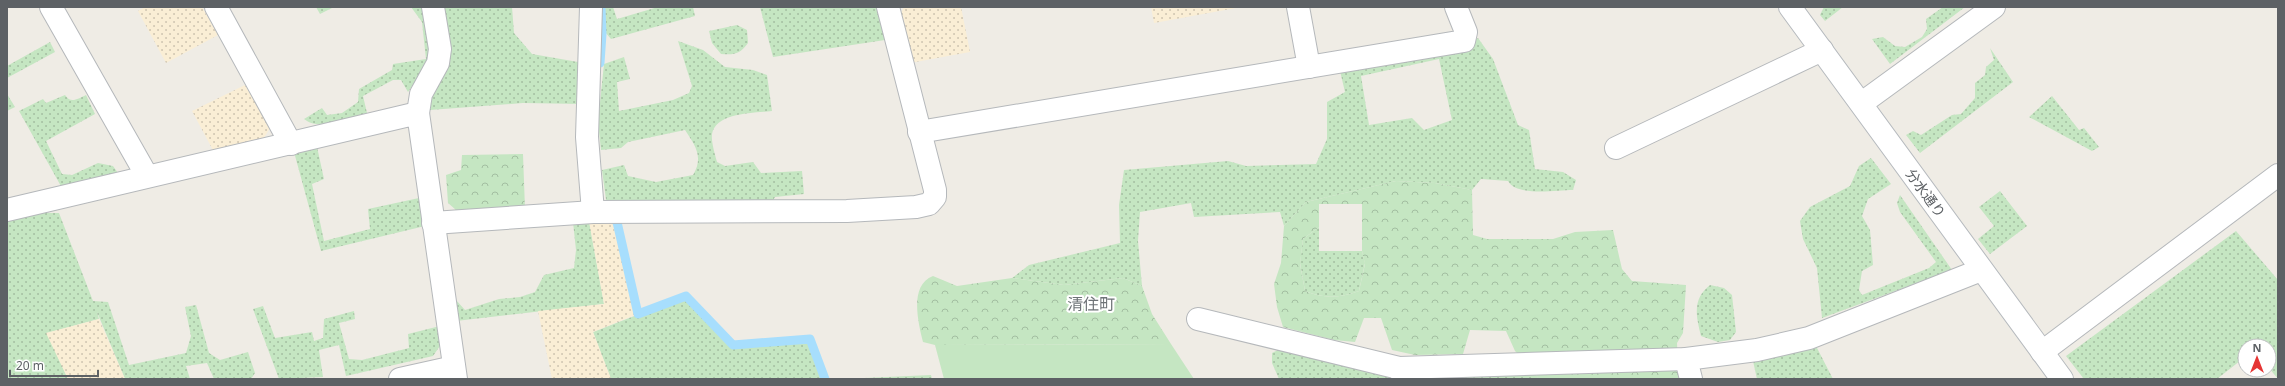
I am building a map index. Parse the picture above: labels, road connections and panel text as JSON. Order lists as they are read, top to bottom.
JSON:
{
  "streets": {
    "street": ["分水通り"]
  },
  "districts": ["清住町"],
  "scale_bar": "20 m",
  "north": "top"
}
